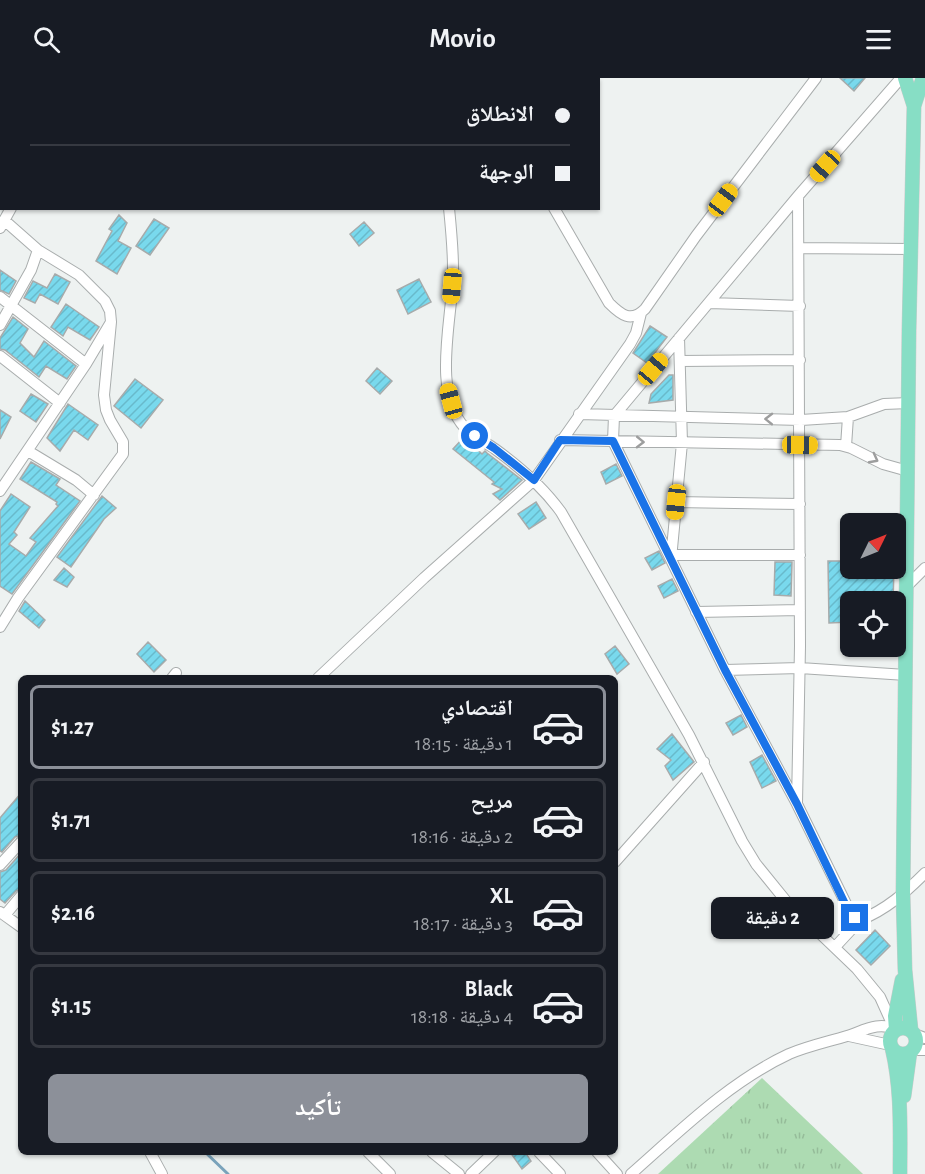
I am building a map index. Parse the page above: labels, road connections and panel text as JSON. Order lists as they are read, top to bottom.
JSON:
{
  "north": "top right",
  "page": {
    "header": "Movio",
    "banner": ["الانطلاق", "الوجهة"],
    "list": [
      {
        "name": "اقتصادي",
        "note": "1 دقيقة · 18:15",
        "value": "$1.27"
      },
      {
        "name": "مريح",
        "note": "2 دقيقة · 18:16",
        "value": "$1.71"
      },
      {
        "name": "XL",
        "note": "3 دقيقة · 18:17",
        "value": "$2.16"
      },
      {
        "name": "Black",
        "note": "4 دقيقة · 18:18",
        "value": "$1.15"
      }
    ],
    "bubble": "2 دقيقة",
    "buttons": "تأكيد"
  }
}
